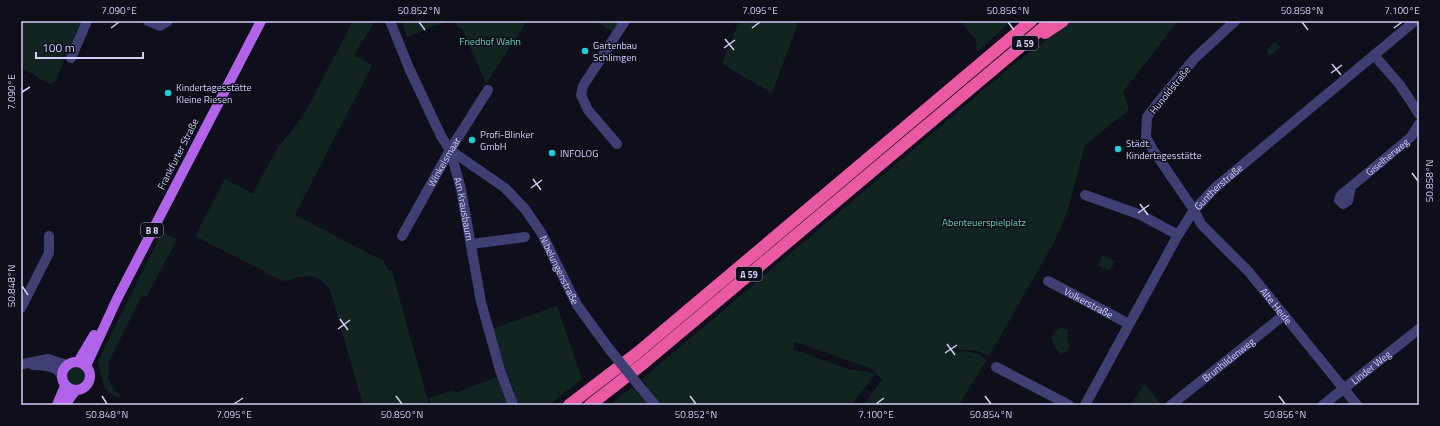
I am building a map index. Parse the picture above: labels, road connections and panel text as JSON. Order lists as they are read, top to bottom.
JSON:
{
  "streets": {
    "highway": ["A 59"],
    "main road": ["Frankfurter Straße", "B 8"],
    "street": [
      "Hunoldstraße",
      "Giselherweg",
      "Winkelsmaar",
      "Guntherstraße",
      "Am Krausbaum",
      "Nibelungenstraße",
      "Volkerstraße",
      "Alte Heide",
      "Brunhildenweg",
      "Linder Weg"
    ]
  },
  "crossings": [
    ["Hunoldstraße", "Guntherstraße"],
    ["Hunoldstraße", "Alte Heide"],
    ["Winkelsmaar", "Am Krausbaum"],
    ["Winkelsmaar", "Nibelungenstraße"],
    ["Guntherstraße", "Volkerstraße"],
    ["Guntherstraße", "Alte Heide"],
    ["Am Krausbaum", "Nibelungenstraße"],
    ["Alte Heide", "Brunhildenweg"],
    ["Alte Heide", "Linder Weg"]
  ],
  "parks": ["Friedhof Wahn", "Abenteuerspielplatz"],
  "places": [
    "Gartenbau Schlimgen",
    "Kindertagesstätte Kleine Riesen",
    "Profi-Blinker GmbH",
    "Städt. Kindertagesstätte",
    "INFOLOG"
  ],
  "scale_bar": "100 m",
  "coordinates": [
    "7.090°E",
    "50.852°N",
    "7.095°E",
    "50.856°N",
    "50.858°N",
    "7.100°E",
    "50.848°N",
    "50.850°N",
    "50.854°N"
  ]
}
